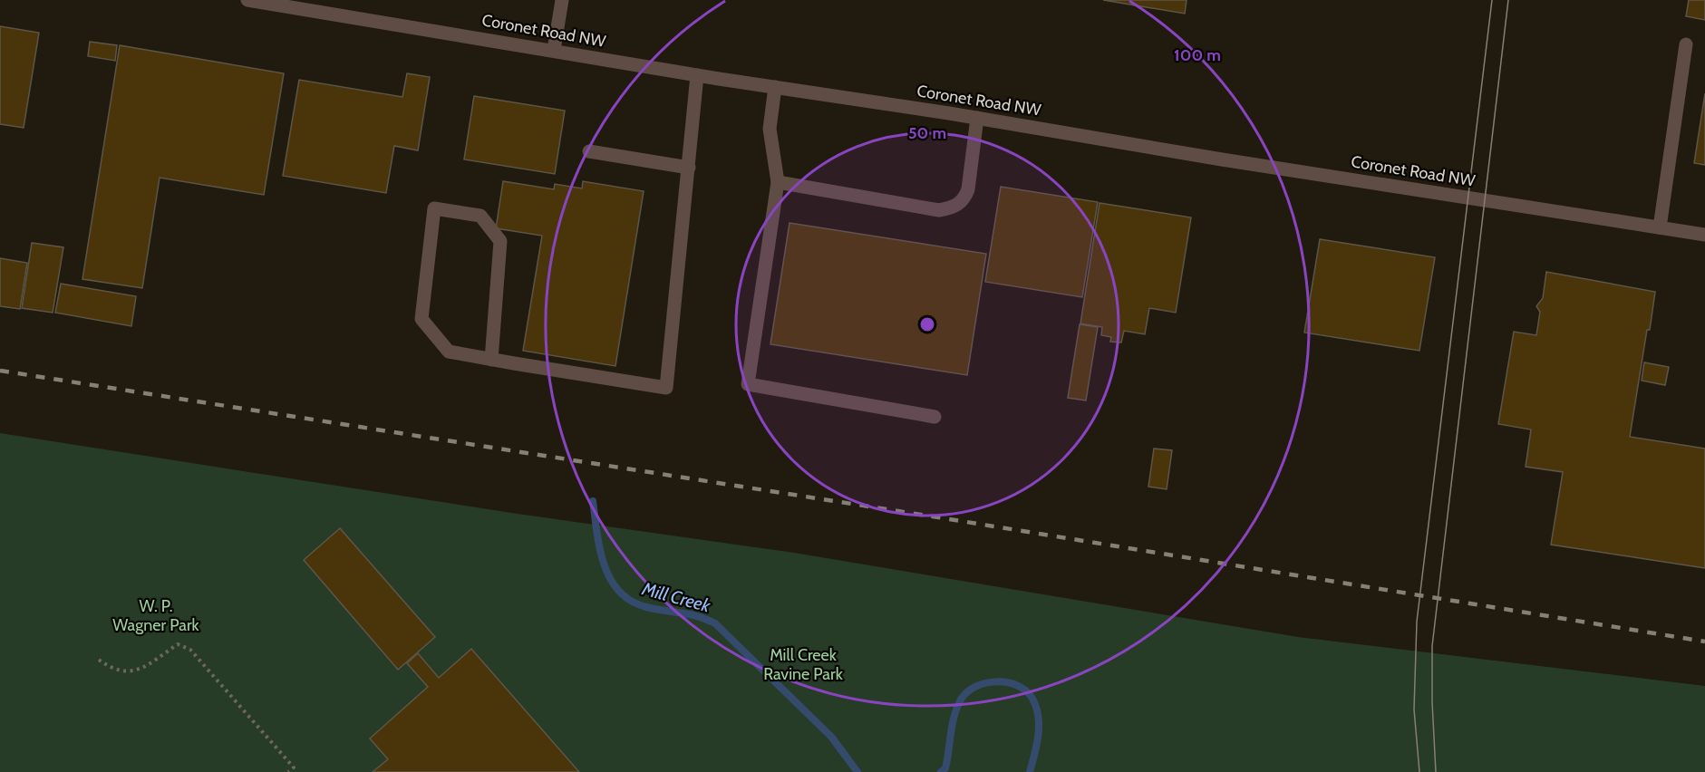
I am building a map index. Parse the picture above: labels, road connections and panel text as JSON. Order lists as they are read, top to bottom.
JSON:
{
  "streets": {
    "street": ["Coronet Road NW"]
  },
  "water": ["Mill Creek"],
  "parks": ["W. P. Wagner Park", "Mill Creek Ravine Park"],
  "rings": ["100 m", "50 m"]
}
